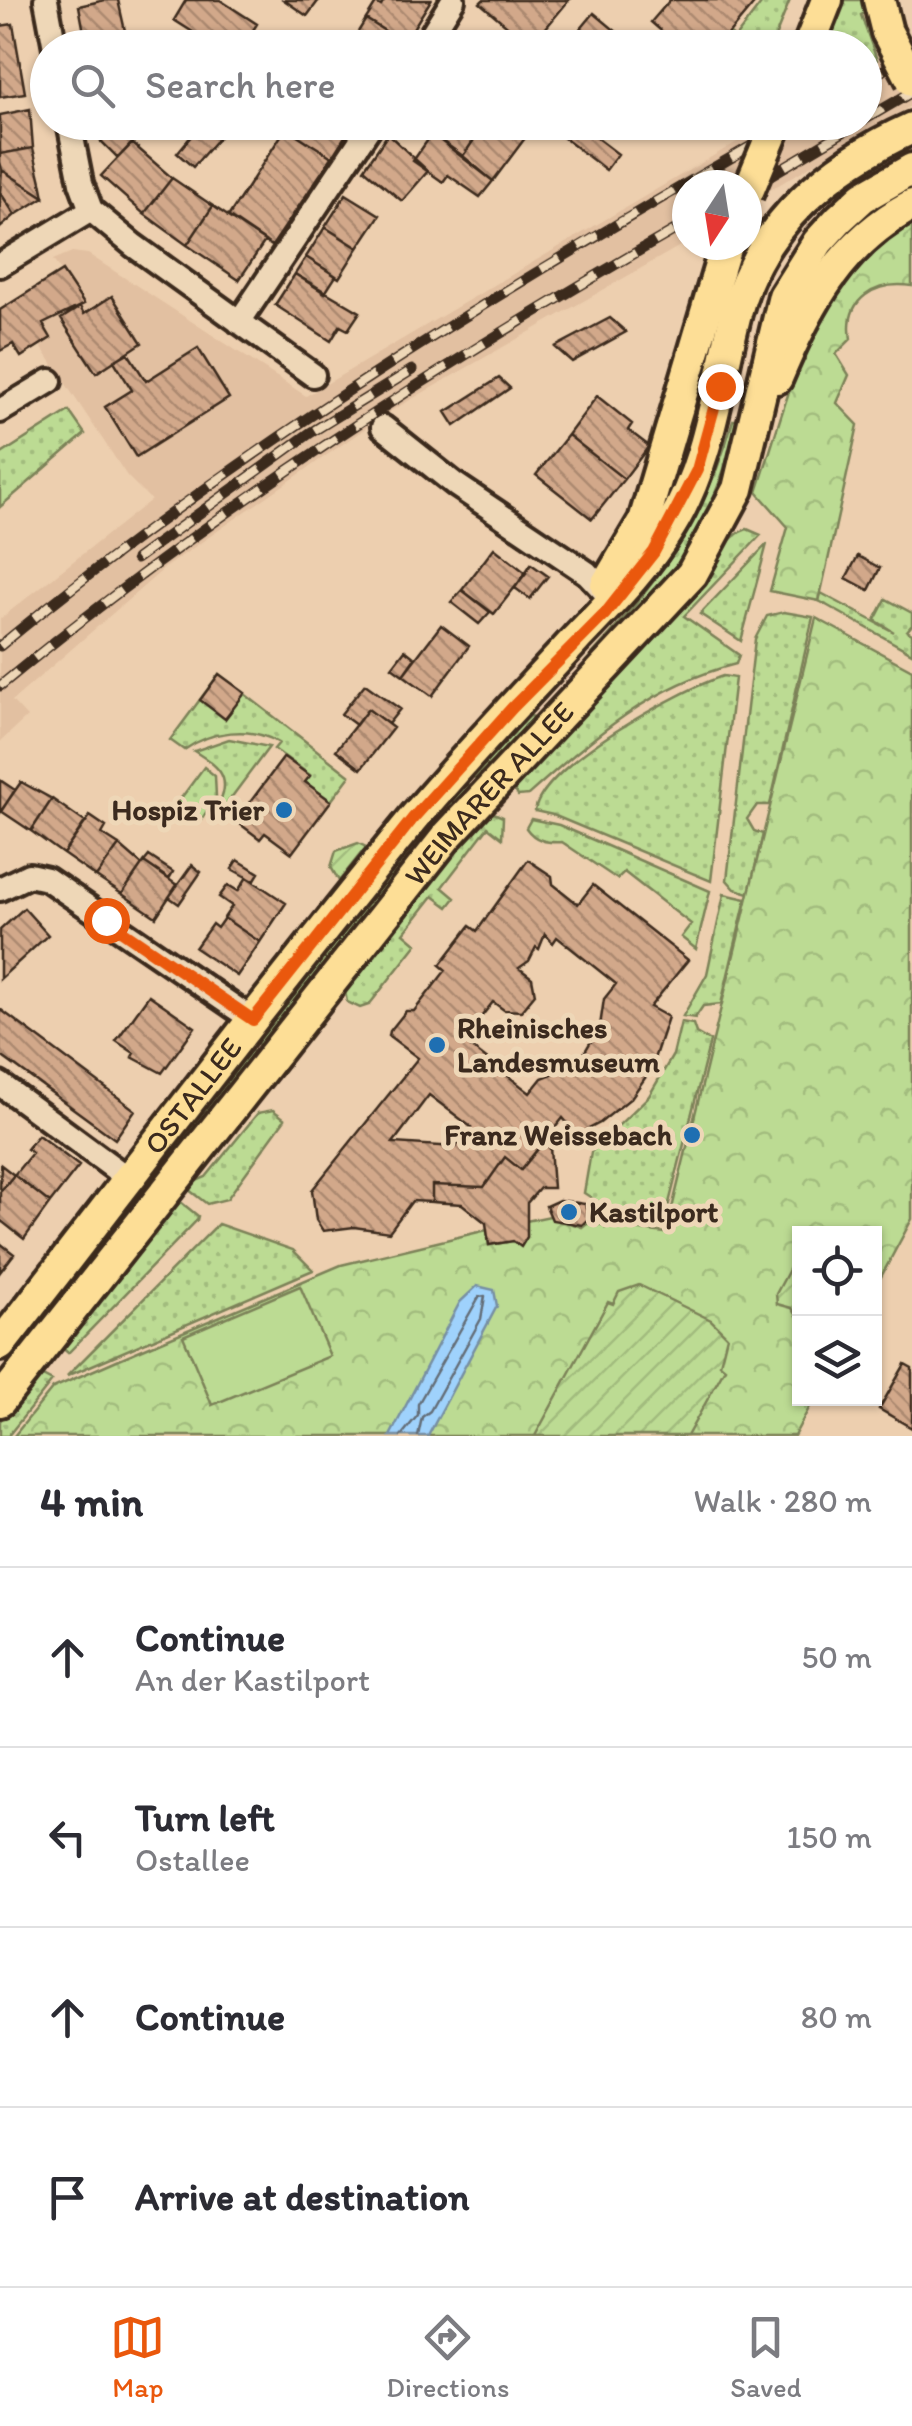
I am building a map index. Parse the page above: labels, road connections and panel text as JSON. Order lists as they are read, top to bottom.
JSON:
{
  "streets": {
    "main road": ["WEIMARER ALLEE", "OSTALLEE"]
  },
  "places": [
    "Hospiz Trier",
    "Rheinisches Landesmuseum",
    "Franz Weissebach",
    "Kastilport"
  ],
  "north": "bottom",
  "page": {
    "search": "Search here",
    "heading": ["4 min", "Walk · 280 m"],
    "list": [
      ["Continue", "An der Kastilport", "50 m"],
      ["Turn left", "Ostallee", "150 m"],
      ["Continue", "80 m"],
      "Arrive at destination"
    ],
    "nav": ["Map", "Directions", "Saved"]
  }
}
